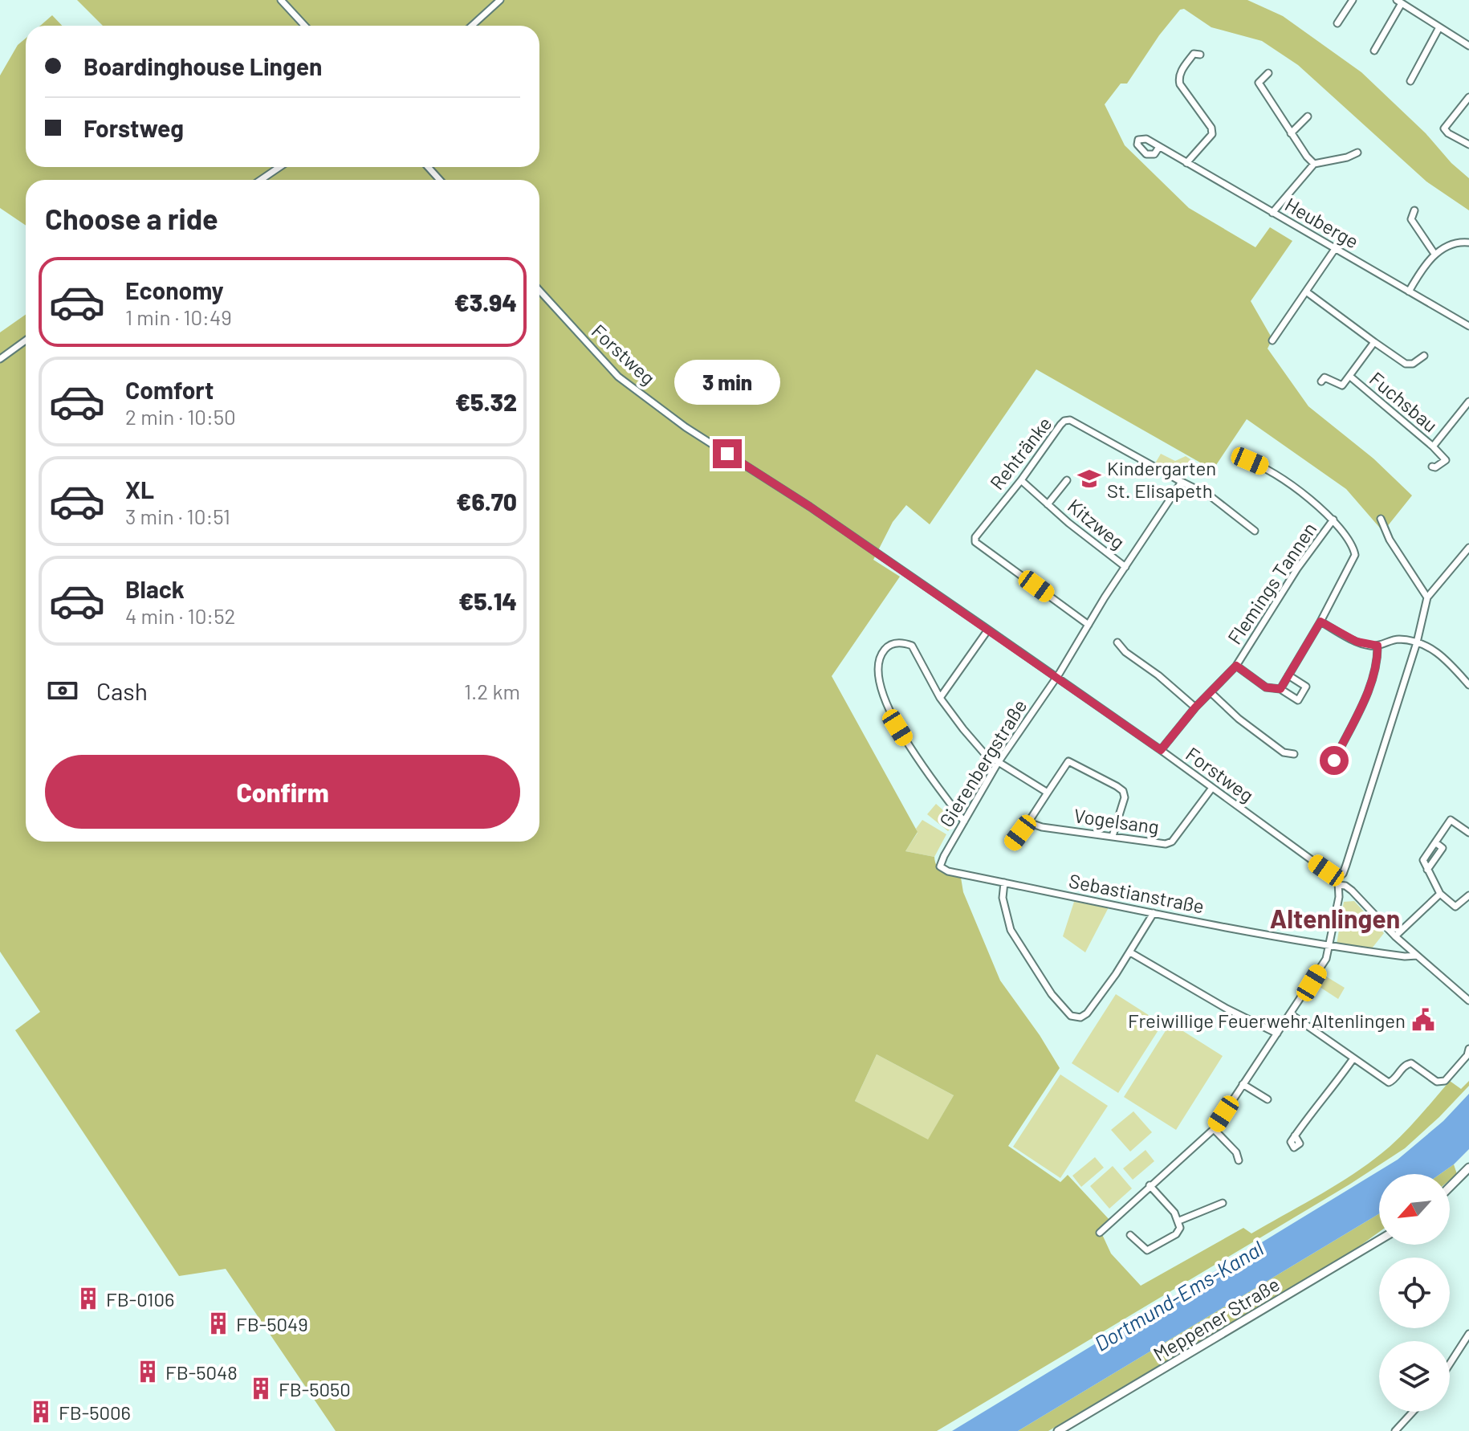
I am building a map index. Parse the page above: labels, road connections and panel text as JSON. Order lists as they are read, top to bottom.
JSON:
{
  "streets": {
    "main road": ["Meppener Straße"],
    "street": [
      "Heuberge",
      "Forstweg",
      "Fuchsbau",
      "Rehtränke",
      "Kitzweg",
      "Flemings Tannen",
      "Gierenbergstraße",
      "Vogelsang",
      "Sebastianstraße"
    ]
  },
  "crossings": [
    ["Forstweg", "Flemings Tannen"],
    ["Forstweg", "Gierenbergstraße"],
    ["Forstweg", "Vogelsang"],
    ["Rehtränke", "Kitzweg"],
    ["Gierenbergstraße", "Sebastianstraße"]
  ],
  "districts": ["Altenlingen"],
  "water": ["Dortmund-Ems-Kanal"],
  "places": {
    "school or university": ["Kindergarten St. Elisapeth"],
    "public building": ["Freiwillige Feuerwehr Altenlingen"],
    "building": [
      "FB-0106",
      "FB-5049",
      "FB-5048",
      "FB-5050",
      "FB-5006"
    ]
  },
  "north": "bottom left",
  "page": {
    "banner": ["Boardinghouse Lingen", "Forstweg"],
    "heading": "Choose a ride",
    "list": [
      {
        "name": "Economy",
        "note": "1 min · 10:49",
        "value": "€3.94"
      },
      {
        "name": "Comfort",
        "note": "2 min · 10:50",
        "value": "€5.32"
      },
      {
        "name": "XL",
        "note": "3 min · 10:51",
        "value": "€6.70"
      },
      {
        "name": "Black",
        "note": "4 min · 10:52",
        "value": "€5.14"
      }
    ],
    "bubble": "3 min",
    "pay": ["Cash", "1.2 km"],
    "buttons": "Confirm"
  }
}
